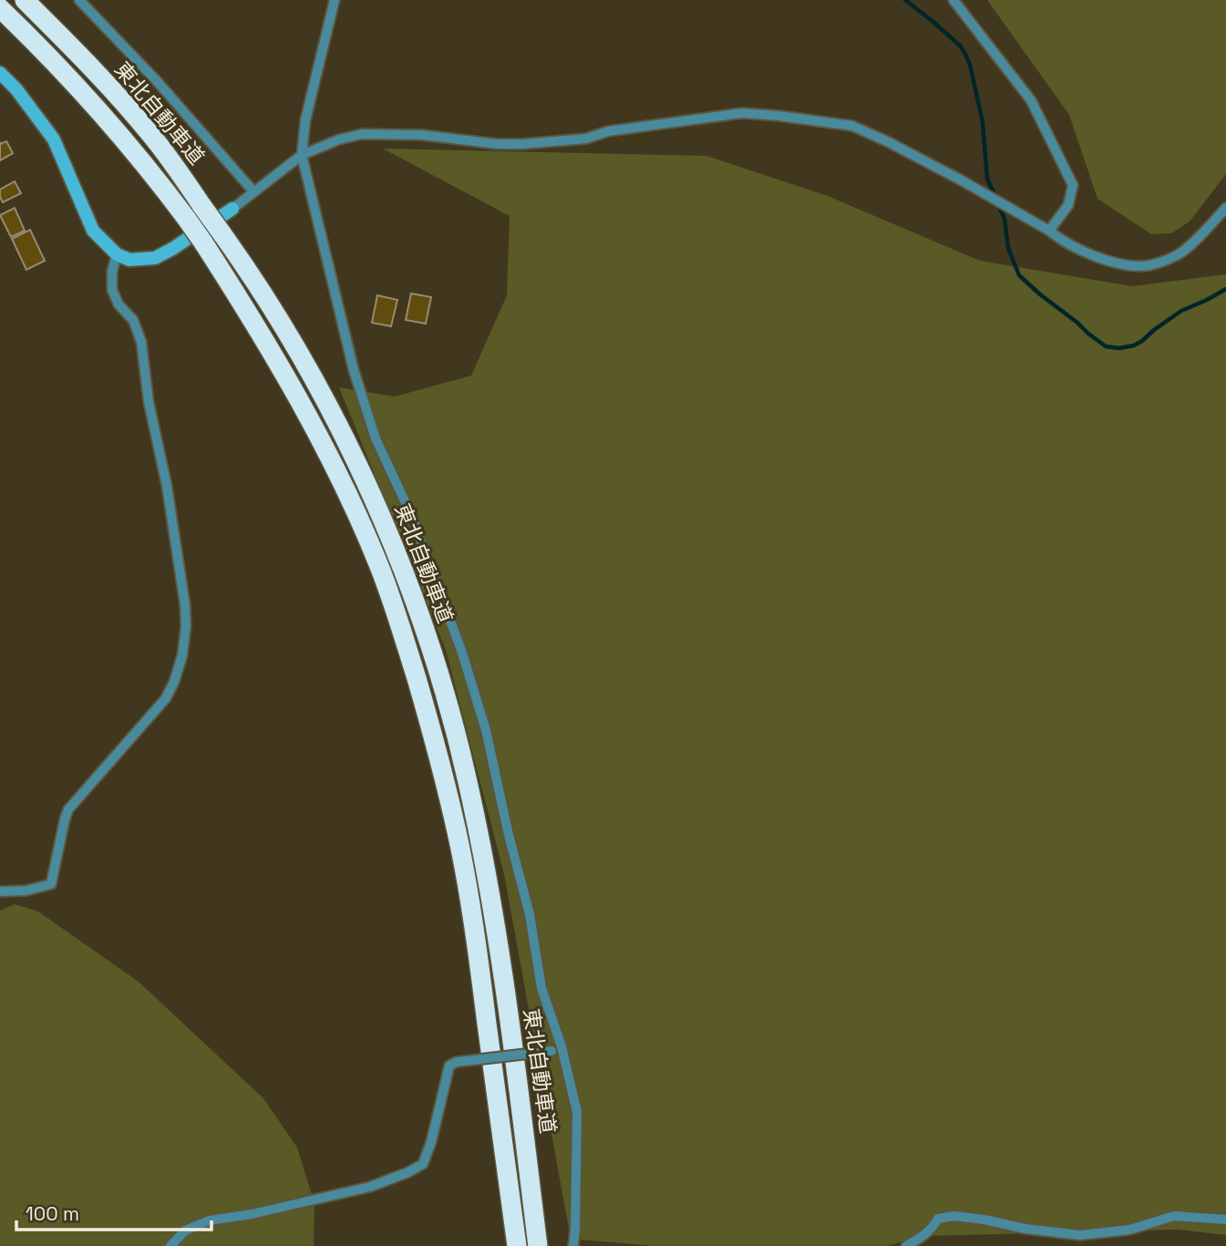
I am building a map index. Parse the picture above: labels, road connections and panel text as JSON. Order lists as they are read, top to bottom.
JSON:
{
  "streets": {
    "highway": ["東北自動車道"]
  },
  "scale_bar": "100 m"
}
